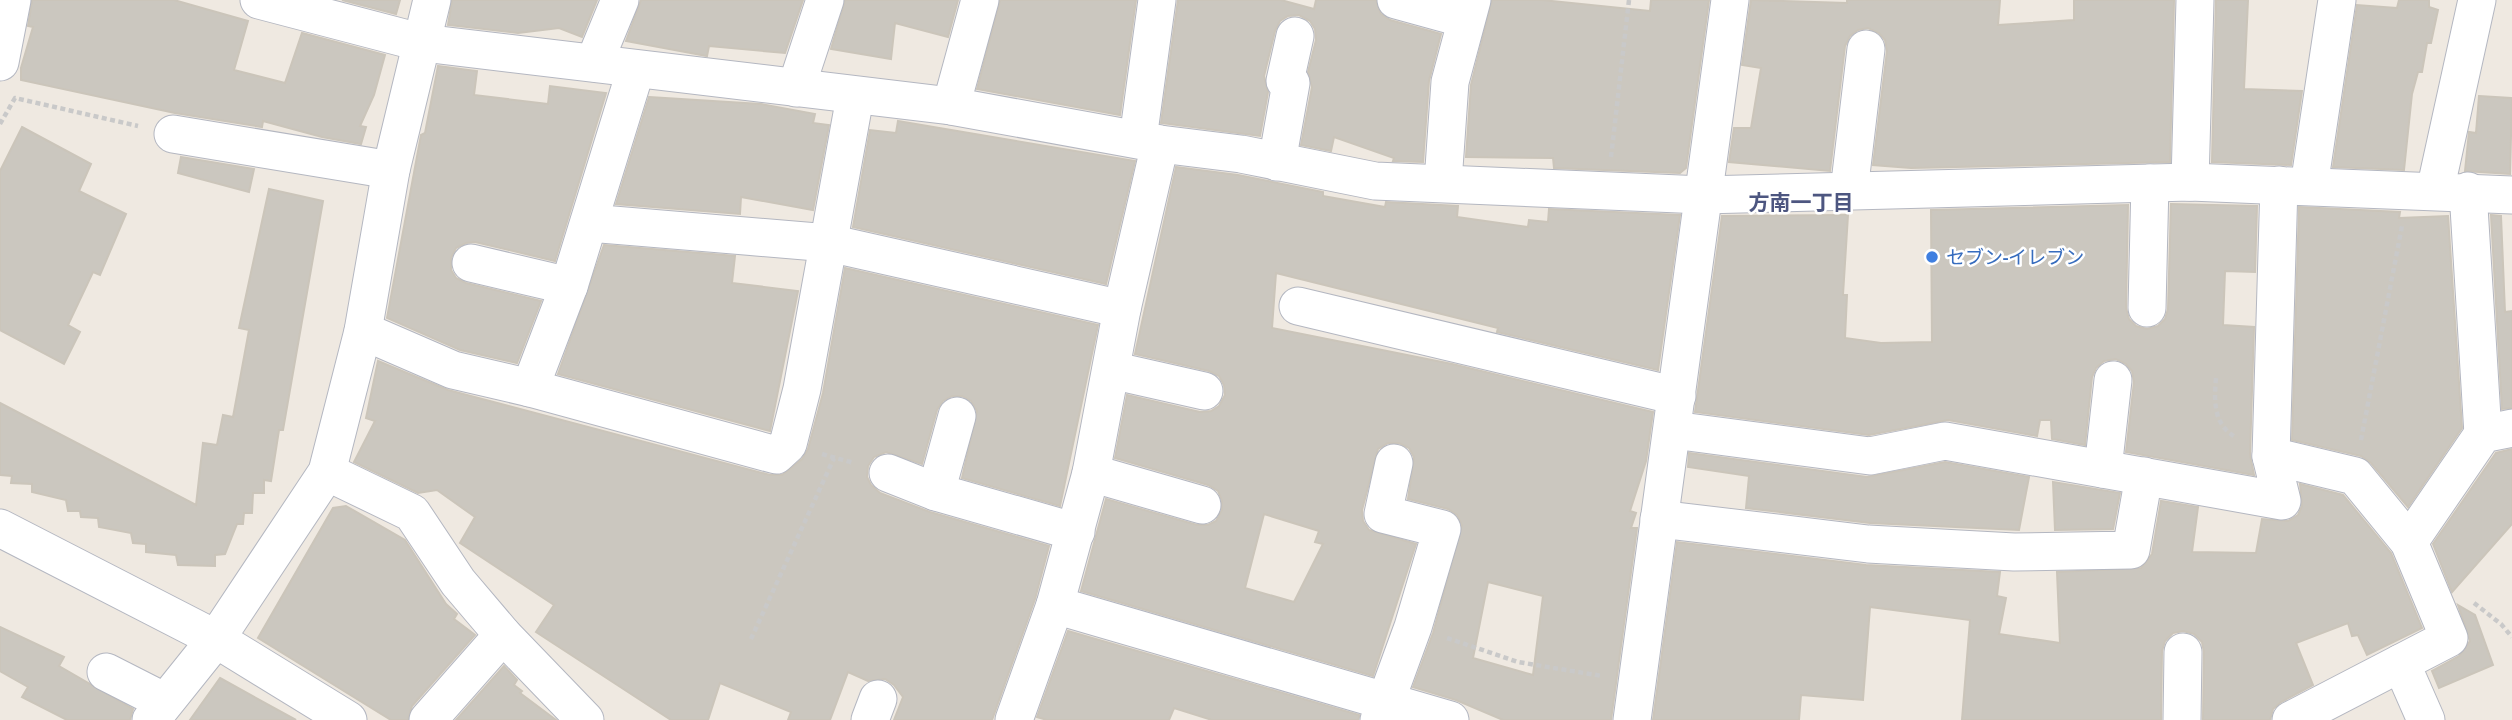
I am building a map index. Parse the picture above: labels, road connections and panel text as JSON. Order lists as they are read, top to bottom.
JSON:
{
  "districts": ["方南一丁目"],
  "places": ["セブン-イレブン"]
}
